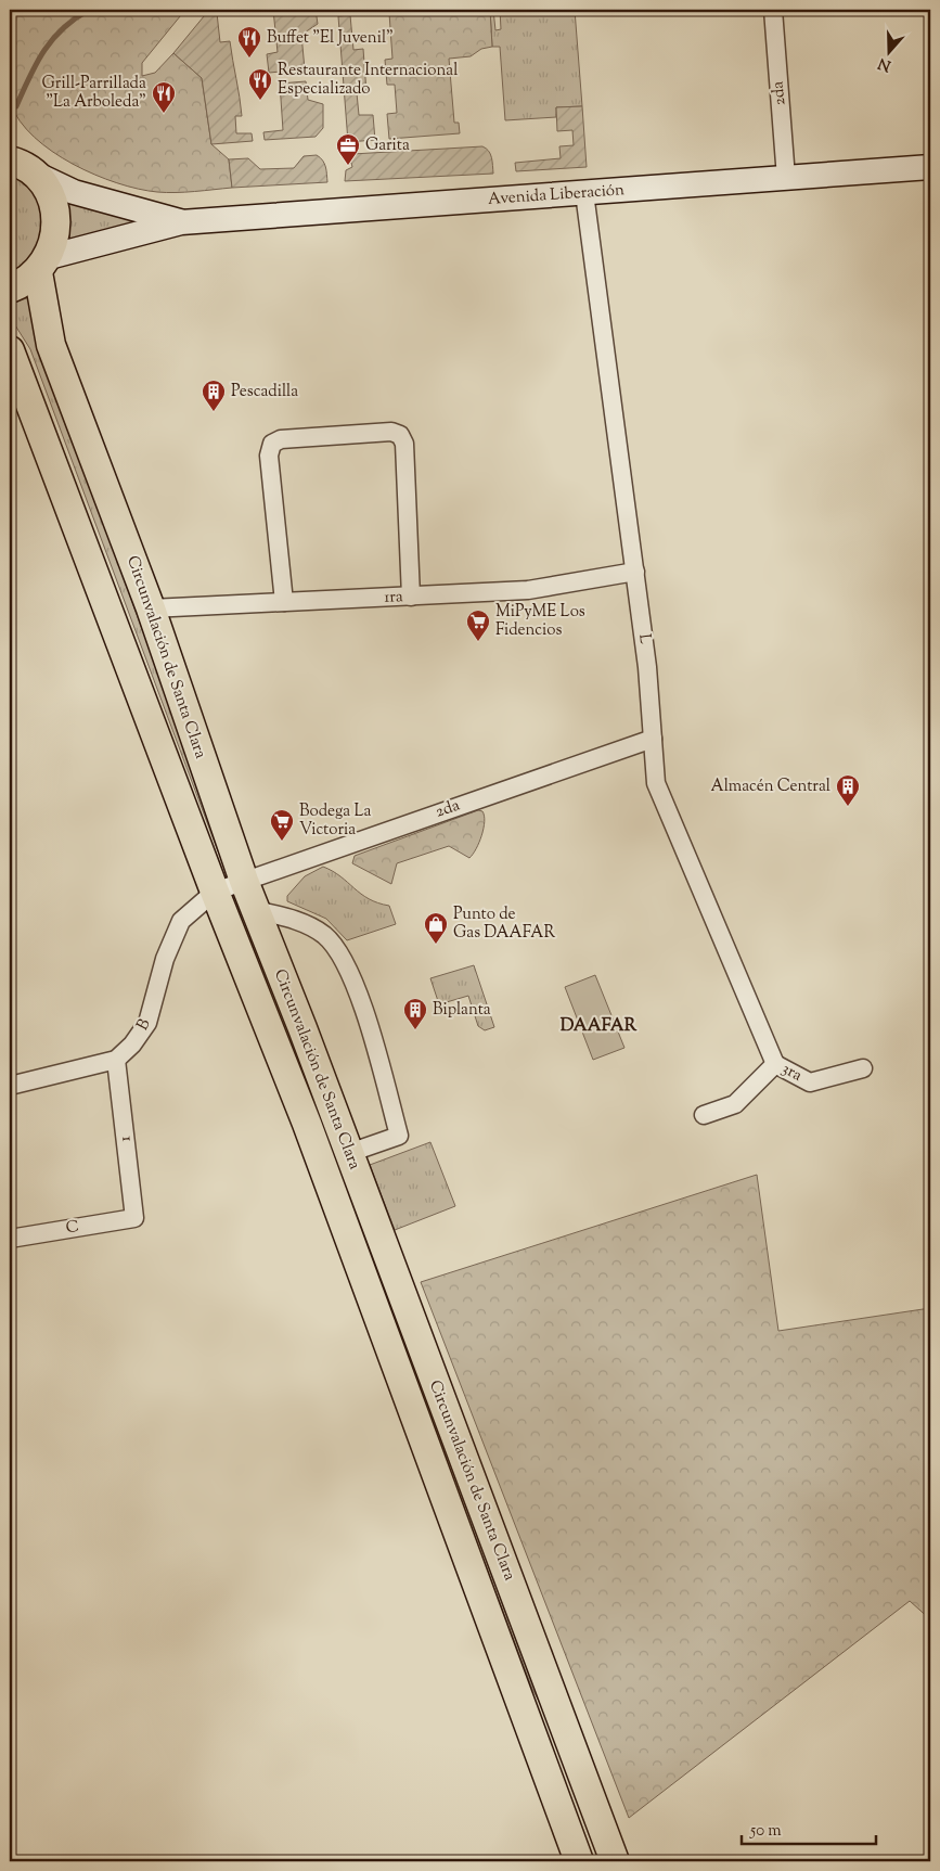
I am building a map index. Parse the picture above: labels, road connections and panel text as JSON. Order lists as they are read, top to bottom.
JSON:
{
  "streets": {
    "highway": ["Circunvalación de Santa Clara"],
    "main road": ["Avenida Liberación"],
    "street": [
      "2da",
      "1ra",
      "L",
      "B",
      "3ra",
      "1",
      "C"
    ]
  },
  "crossings": [
    ["2da", "Avenida Liberación"],
    ["2da", "L"],
    ["2da", "Circunvalación de Santa Clara"],
    ["2da", "B"],
    ["Avenida Liberación", "L"],
    ["Avenida Liberación", "Circunvalación de Santa Clara"],
    ["1ra", "L"],
    ["1ra", "Circunvalación de Santa Clara"],
    ["L", "3ra"],
    ["Circunvalación de Santa Clara", "B"],
    ["B", "1"],
    ["1", "C"]
  ],
  "districts": ["DAAFAR"],
  "places": {
    "restaurant": ["Buffet \"El Juvenil\"", "Restaurante Internacional Especializado", "Grill-Parrillada \"La Arboleda\""],
    "office": ["Garita"],
    "building": ["Pescadilla", "Almacén Central", "Biplanta"],
    "supermarket": ["MiPyME Los Fidencios", "Bodega La Victoria"],
    "shop": ["Punto de Gas DAAFAR"]
  },
  "scale_bar": "50 m",
  "north": "bottom"
}
